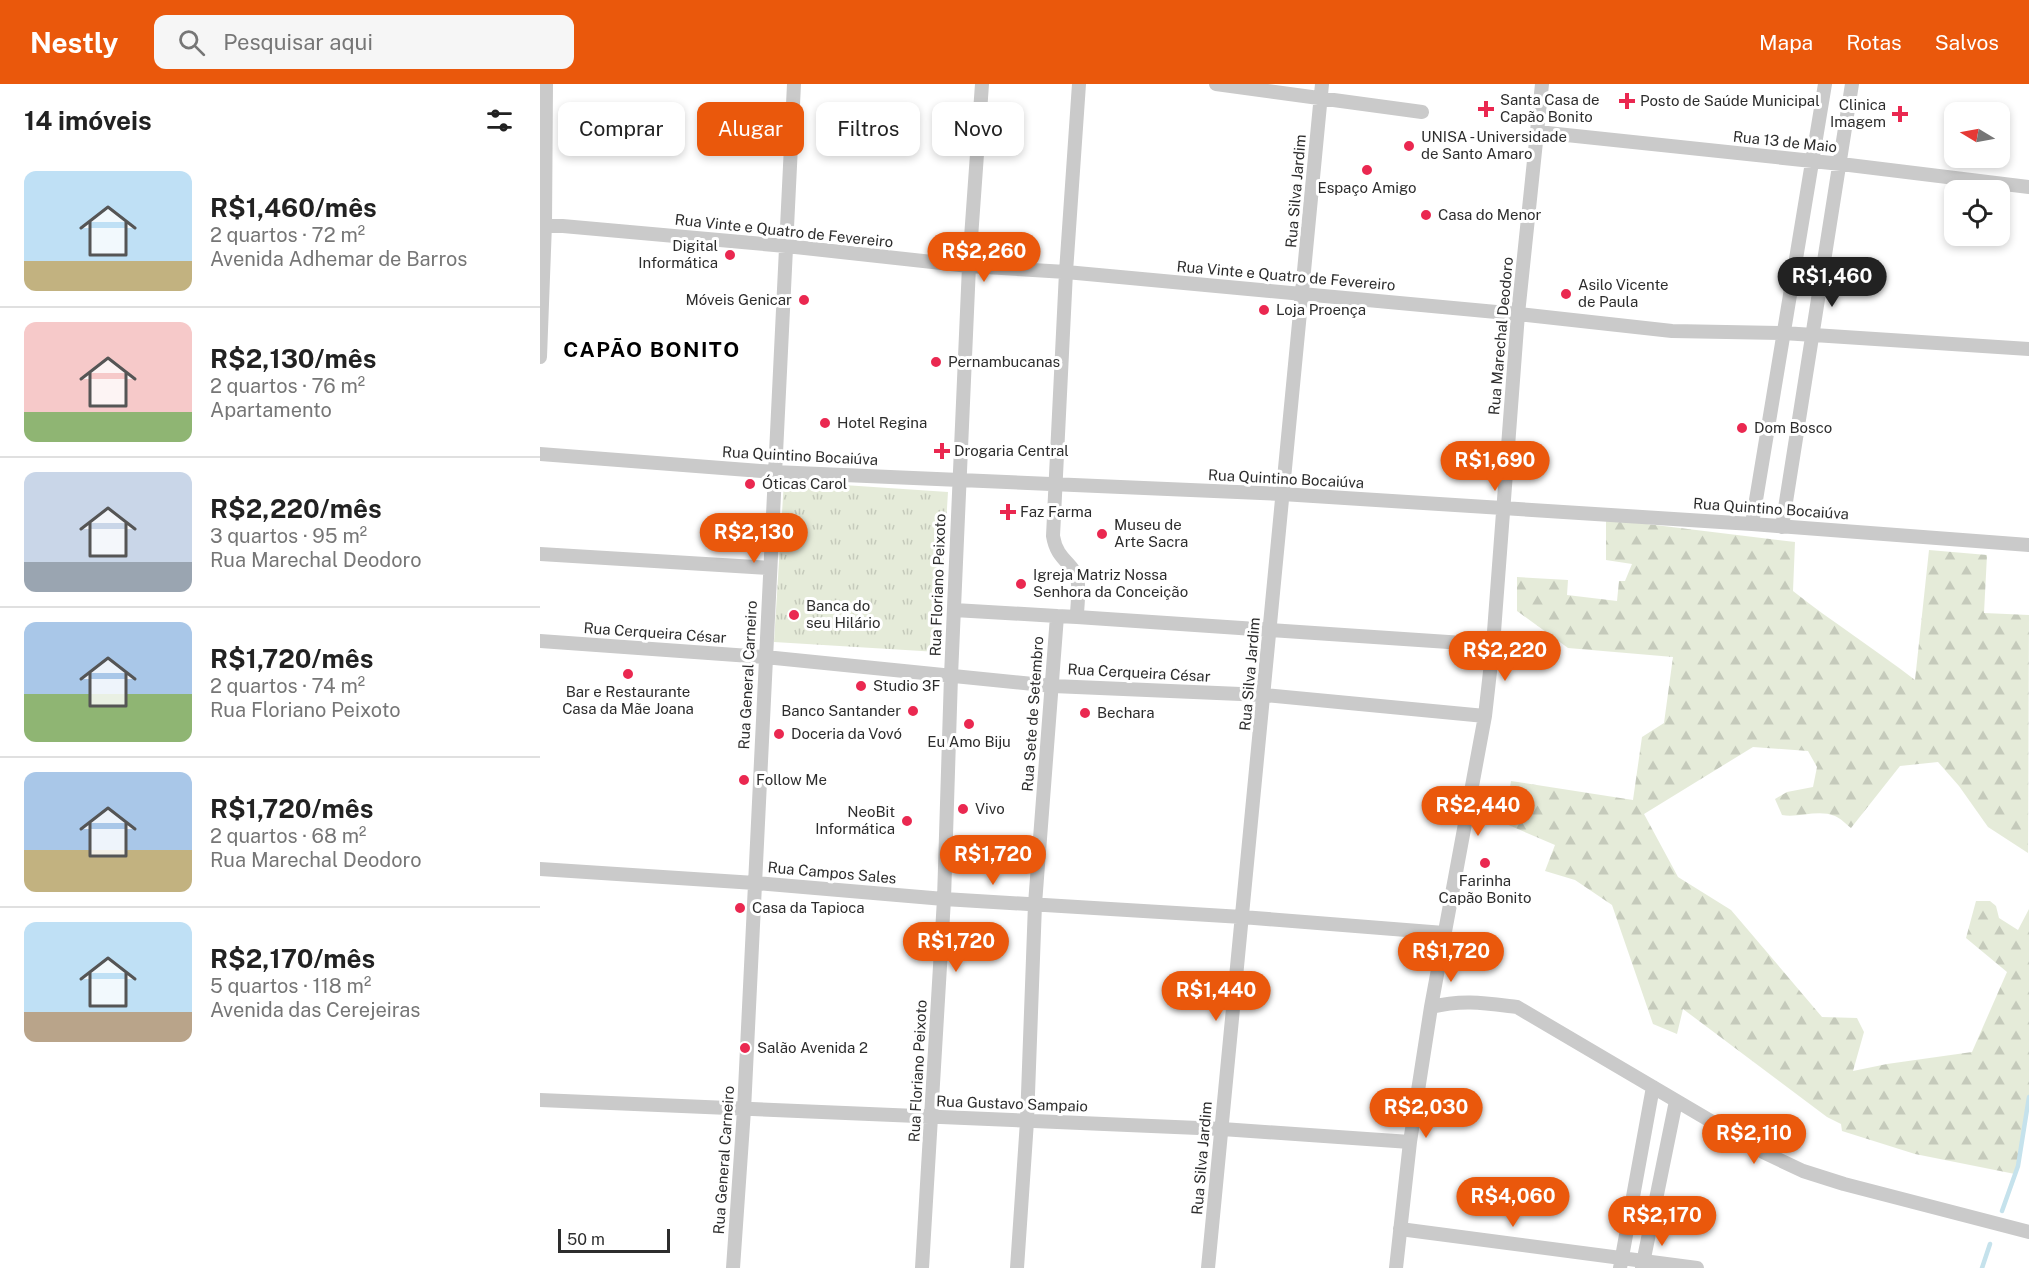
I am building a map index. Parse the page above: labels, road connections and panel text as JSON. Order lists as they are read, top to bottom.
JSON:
{
  "streets": {
    "street": [
      "Rua 13 de Maio",
      "Rua Silva Jardim",
      "Rua Vinte e Quatro de Fevereiro",
      "Rua Marechal Deodoro",
      "Rua Quintino Bocaiúva",
      "Rua Floriano Peixoto",
      "Rua Cerqueira César",
      "Rua General Carneiro",
      "Rua Sete de Setembro",
      "Rua Campos Sales",
      "Rua Gustavo Sampaio"
    ]
  },
  "crossings": [
    ["Rua 13 de Maio", "Rua Marechal Deodoro"],
    ["Rua Silva Jardim", "Rua Vinte e Quatro de Fevereiro"],
    ["Rua Silva Jardim", "Rua Quintino Bocaiúva"],
    ["Rua Silva Jardim", "Rua Cerqueira César"],
    ["Rua Silva Jardim", "Rua Campos Sales"],
    ["Rua Silva Jardim", "Rua Gustavo Sampaio"],
    ["Rua Vinte e Quatro de Fevereiro", "Rua Marechal Deodoro"],
    ["Rua Vinte e Quatro de Fevereiro", "Rua Floriano Peixoto"],
    ["Rua Vinte e Quatro de Fevereiro", "Rua General Carneiro"],
    ["Rua Marechal Deodoro", "Rua Quintino Bocaiúva"],
    ["Rua Marechal Deodoro", "Rua Cerqueira César"],
    ["Rua Marechal Deodoro", "Rua Campos Sales"],
    ["Rua Marechal Deodoro", "Rua Gustavo Sampaio"],
    ["Rua Quintino Bocaiúva", "Rua Floriano Peixoto"],
    ["Rua Quintino Bocaiúva", "Rua General Carneiro"],
    ["Rua Floriano Peixoto", "Rua Cerqueira César"],
    ["Rua Floriano Peixoto", "Rua Campos Sales"],
    ["Rua Floriano Peixoto", "Rua Gustavo Sampaio"],
    ["Rua Cerqueira César", "Rua General Carneiro"],
    ["Rua Cerqueira César", "Rua Sete de Setembro"],
    ["Rua General Carneiro", "Rua Campos Sales"],
    ["Rua General Carneiro", "Rua Gustavo Sampaio"],
    ["Rua Sete de Setembro", "Rua Campos Sales"],
    ["Rua Sete de Setembro", "Rua Gustavo Sampaio"]
  ],
  "districts": ["CAPÃO BONITO"],
  "places": {
    "health": [
      "Posto de Saúde Municipal",
      "Santa Casa de Capão Bonito",
      "Clinica Imagem",
      "Drogaria Central",
      "Faz Farma"
    ],
    "other": [
      "UNISA - Universidade de Santo Amaro",
      "Espaço Amigo",
      "Casa do Menor",
      "Digital Informática",
      "Asilo Vicente de Paula",
      "Móveis Genicar",
      "Loja Proença",
      "Pernambucanas",
      "Hotel Regina",
      "Dom Bosco",
      "Óticas Carol",
      "Museu de Arte Sacra",
      "Igreja Matriz Nossa Senhora da Conceição",
      "Banca do seu Hilário",
      "Bar e Restaurante Casa da Mãe Joana",
      "Studio 3F",
      "Banco Santander",
      "Bechara",
      "Eu Amo Biju",
      "Doceria da Vovó",
      "Follow Me",
      "Vivo",
      "NeoBit Informática",
      "Farinha Capão Bonito",
      "Casa da Tapioca",
      "Salão Avenida 2"
    ]
  },
  "scale_bar": "50 m",
  "north": "left",
  "page": {
    "header": "Nestly",
    "search": "Pesquisar aqui",
    "nav": ["Mapa", "Rotas", "Salvos"],
    "heading": "14 imóveis",
    "chip": [
      "Comprar",
      "Alugar",
      "Filtros",
      "Novo"
    ],
    "list": [
      {
        "name": "R$1,460/mês",
        "note": "2 quartos · 72 m² · Avenida Adhemar de Barros"
      },
      {
        "name": "R$2,130/mês",
        "note": "2 quartos · 76 m² · Apartamento"
      },
      {
        "name": "R$2,220/mês",
        "note": "3 quartos · 95 m² · Rua Marechal Deodoro"
      },
      {
        "name": "R$1,720/mês",
        "note": "2 quartos · 74 m² · Rua Floriano Peixoto"
      },
      {
        "name": "R$1,720/mês",
        "note": "2 quartos · 68 m² · Rua Marechal Deodoro"
      },
      {
        "name": "R$2,170/mês",
        "note": "5 quartos · 118 m² · Avenida das Cerejeiras"
      }
    ],
    "price": [
      "R$2,260",
      "R$1,460",
      "R$1,690",
      "R$2,130",
      "R$2,220",
      "R$2,440",
      "R$1,720",
      "R$1,720",
      "R$1,720",
      "R$1,440",
      "R$2,030",
      "R$2,110",
      "R$4,060",
      "R$2,170"
    ],
    "scale": "50 m"
  }
}
